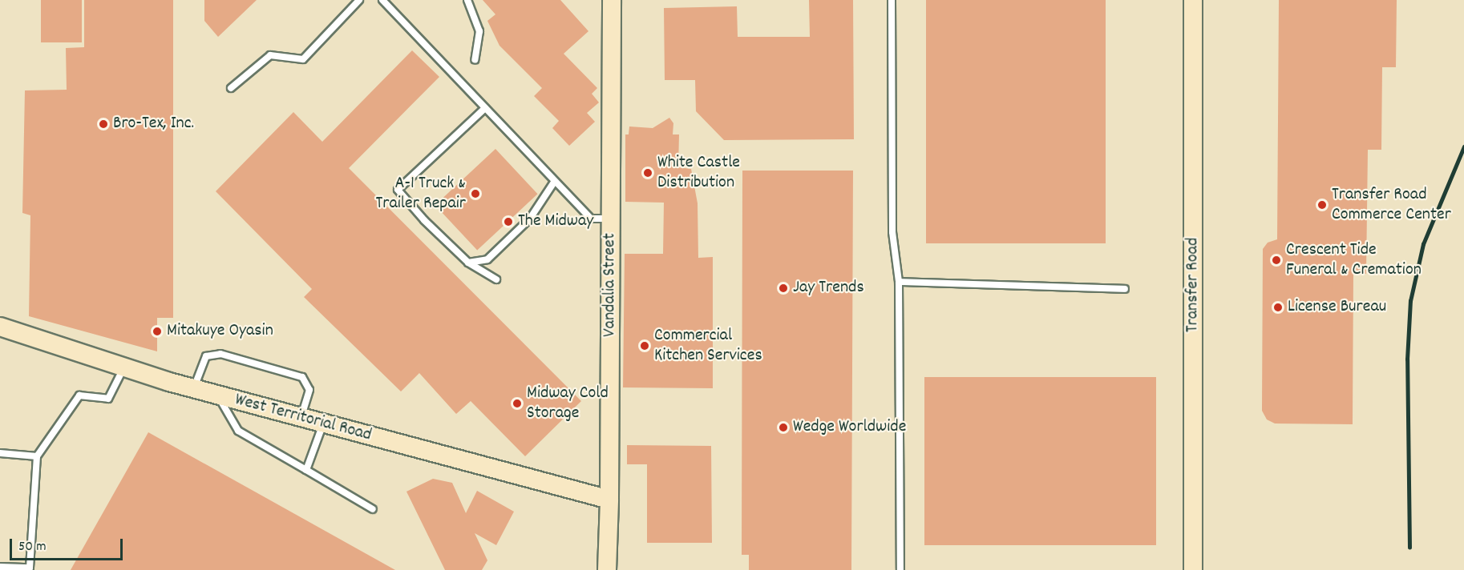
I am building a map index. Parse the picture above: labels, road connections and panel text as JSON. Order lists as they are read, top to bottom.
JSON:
{
  "streets": {
    "street": ["Vandalia Street", "Transfer Road", "West Territorial Road"]
  },
  "crossings": [
    ["Vandalia Street", "West Territorial Road"]
  ],
  "places": [
    "Bro-Tex, Inc.",
    "White Castle Distribution",
    "A-1 Truck & Trailer Repair",
    "Transfer Road Commerce Center",
    "The Midway",
    "Crescent Tide Funeral & Cremation",
    "Jay Trends",
    "License Bureau",
    "Mitakuye Oyasin",
    "Commercial Kitchen Services",
    "Midway Cold Storage",
    "Wedge Worldwide"
  ],
  "scale_bar": "50 m"
}
